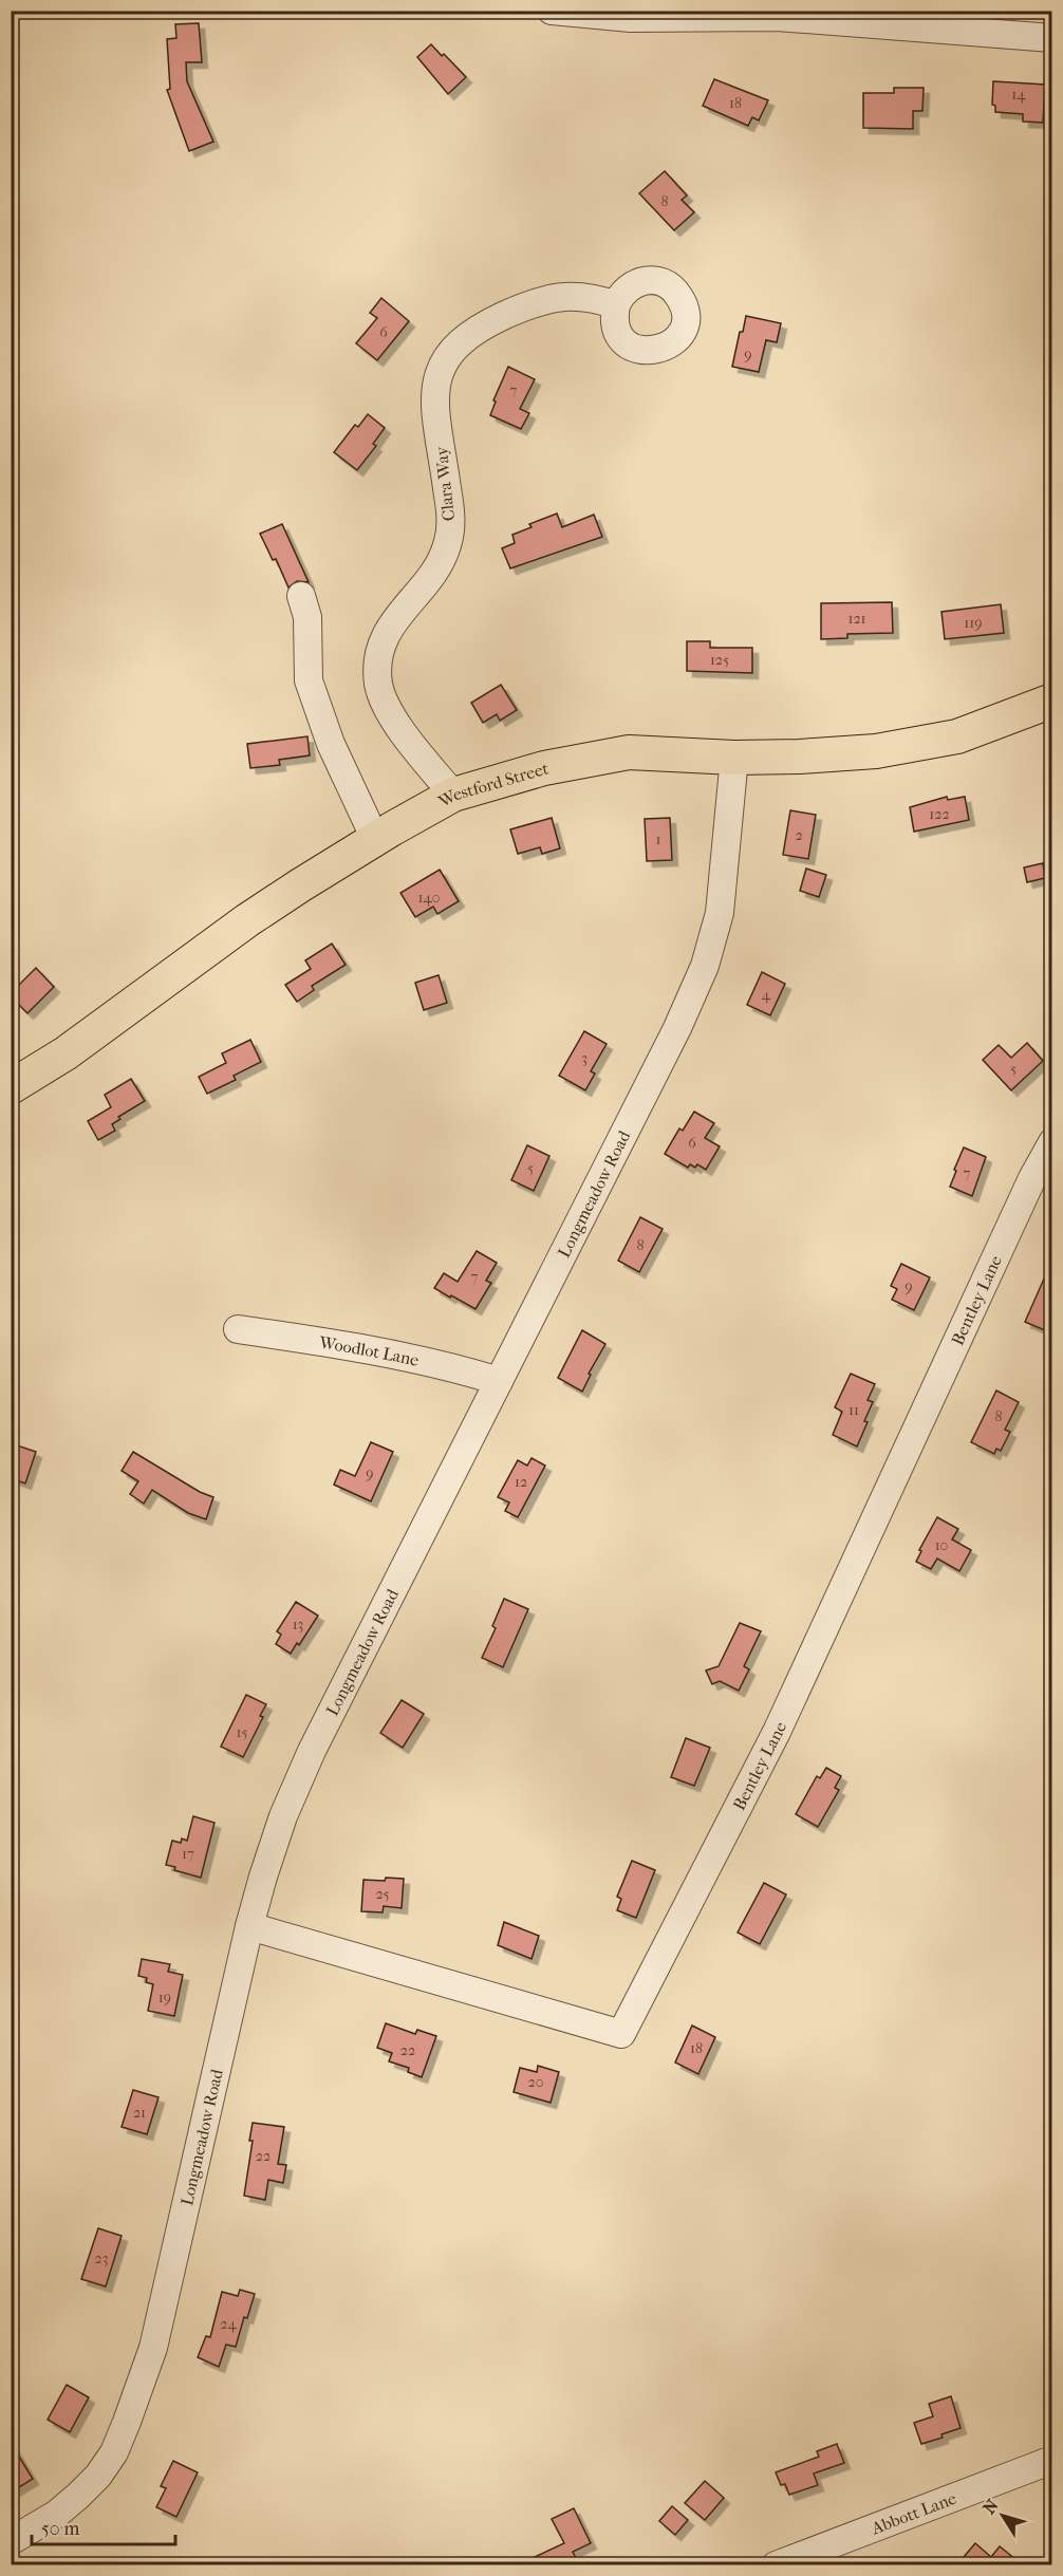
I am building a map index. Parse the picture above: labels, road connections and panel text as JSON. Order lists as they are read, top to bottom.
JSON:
{
  "streets": {
    "main road": ["Westford Street"],
    "street": [
      "Clara Way",
      "Longmeadow Road",
      "Bentley Lane",
      "Woodlot Lane",
      "Abbott Lane"
    ]
  },
  "crossings": [
    ["Clara Way", "Westford Street"],
    ["Westford Street", "Longmeadow Road"],
    ["Longmeadow Road", "Bentley Lane"],
    ["Longmeadow Road", "Woodlot Lane"]
  ],
  "house_numbers": [
    "14",
    "18",
    "8",
    "6",
    "9",
    "7",
    "121",
    "119",
    "125",
    "122",
    "2",
    "1",
    "140",
    "4",
    "3",
    "5",
    "6",
    "5",
    "7",
    "8",
    "7",
    "9",
    "11",
    "8",
    "9",
    "12",
    "10",
    "13",
    "15",
    "17",
    "25",
    "19",
    "18",
    "22",
    "20",
    "21",
    "22",
    "23",
    "24"
  ],
  "scale_bar": "50 m",
  "north": "top left"
}
